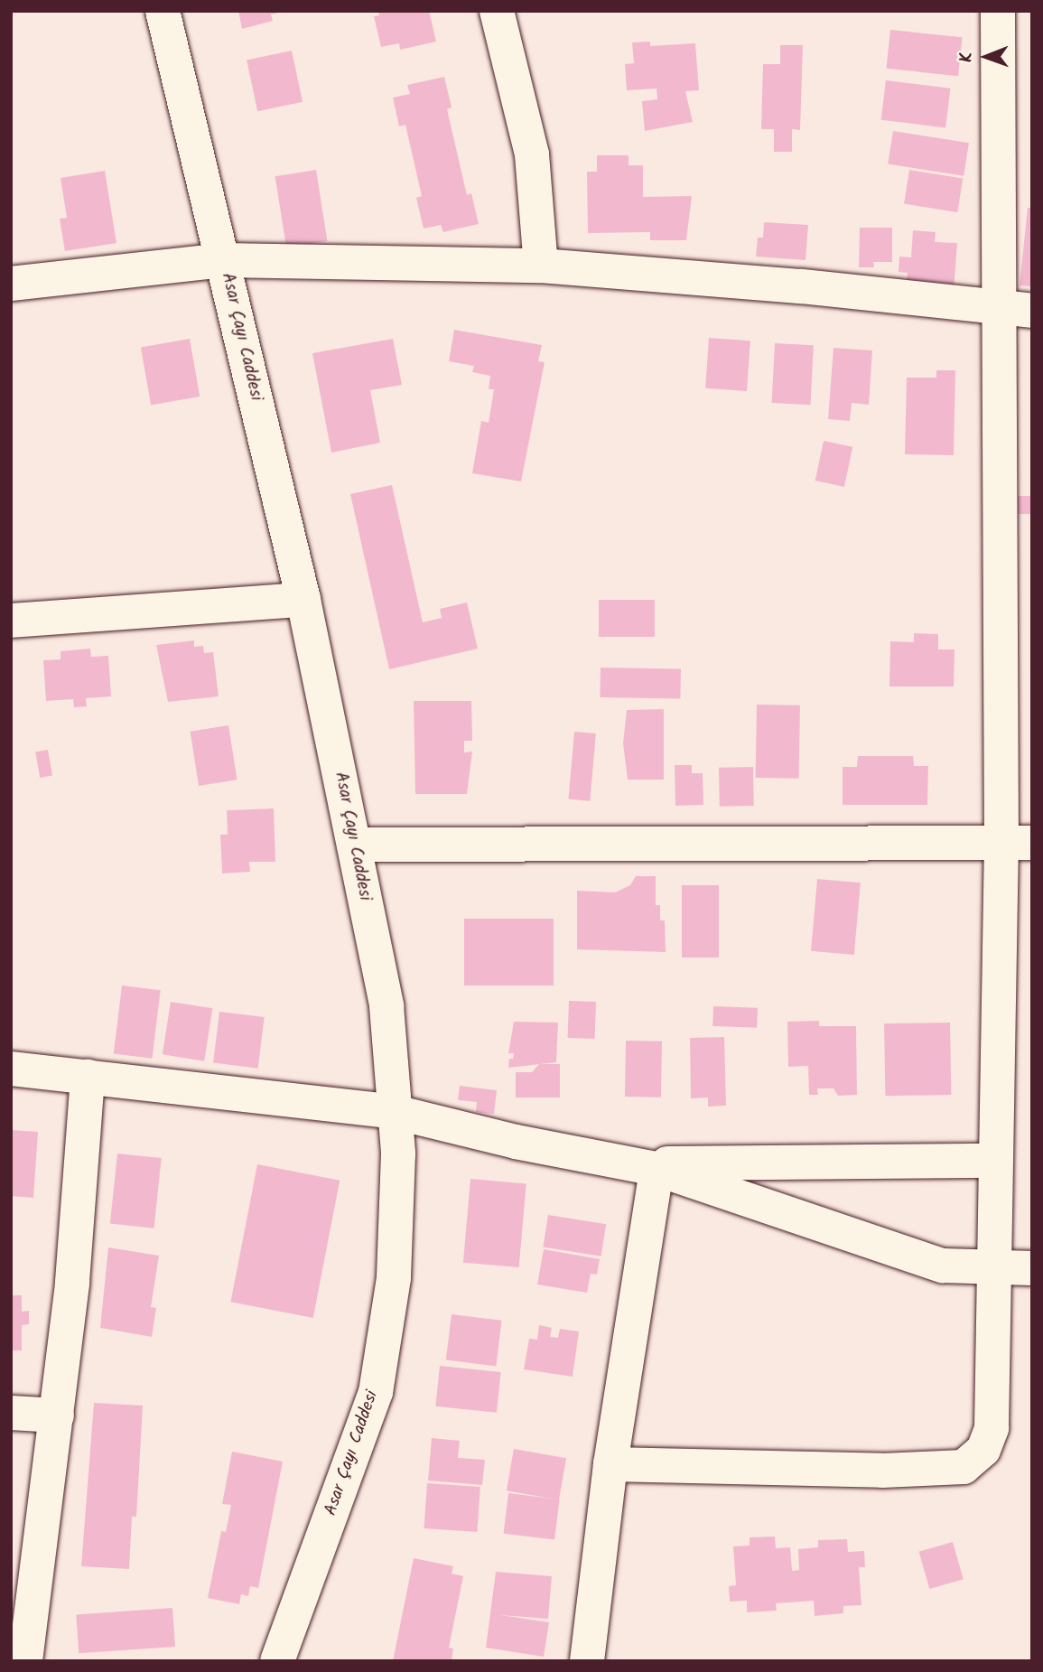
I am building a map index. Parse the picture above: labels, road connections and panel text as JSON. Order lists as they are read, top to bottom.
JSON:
{
  "streets": {
    "street": ["Asar Çayı Caddesi"]
  },
  "north": "left"
}
